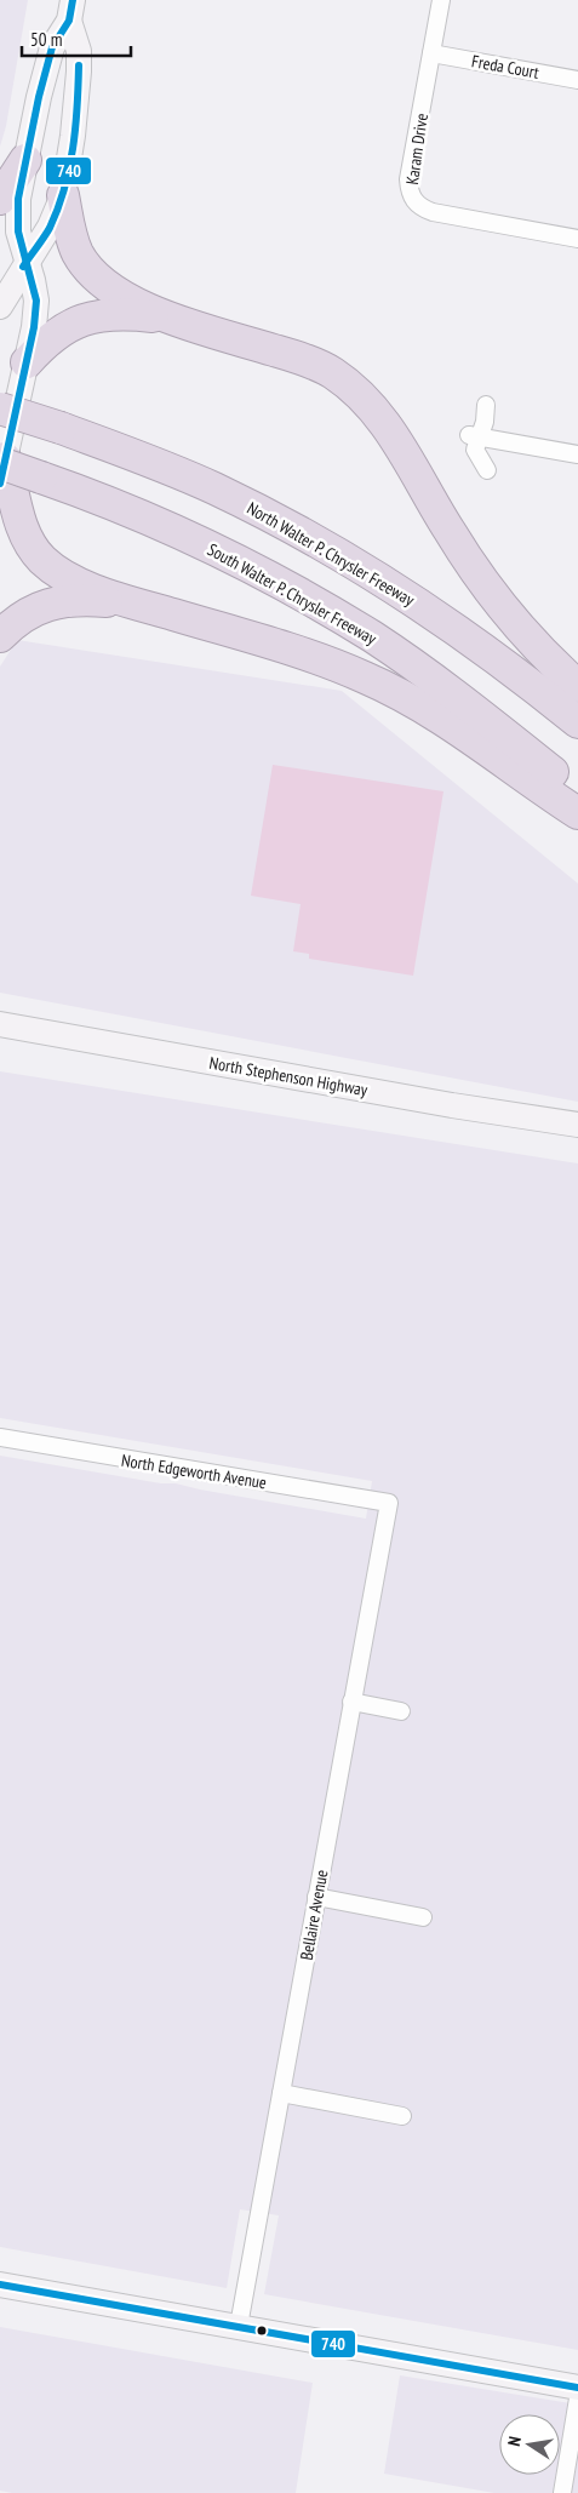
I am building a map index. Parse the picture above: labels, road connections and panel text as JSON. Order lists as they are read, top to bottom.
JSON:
{
  "streets": {
    "highway": ["North Walter P. Chrysler Freeway", "South Walter P. Chrysler Freeway"],
    "main road": ["North Stephenson Highway"],
    "street": [
      "Freda Court",
      "Karam Drive",
      "North Edgeworth Avenue",
      "Bellaire Avenue"
    ]
  },
  "crossings": [
    ["Freda Court", "Karam Drive"],
    ["North Edgeworth Avenue", "Bellaire Avenue"]
  ],
  "lines": ["transit line 740"],
  "scale_bar": "50 m",
  "north": "left"
}
